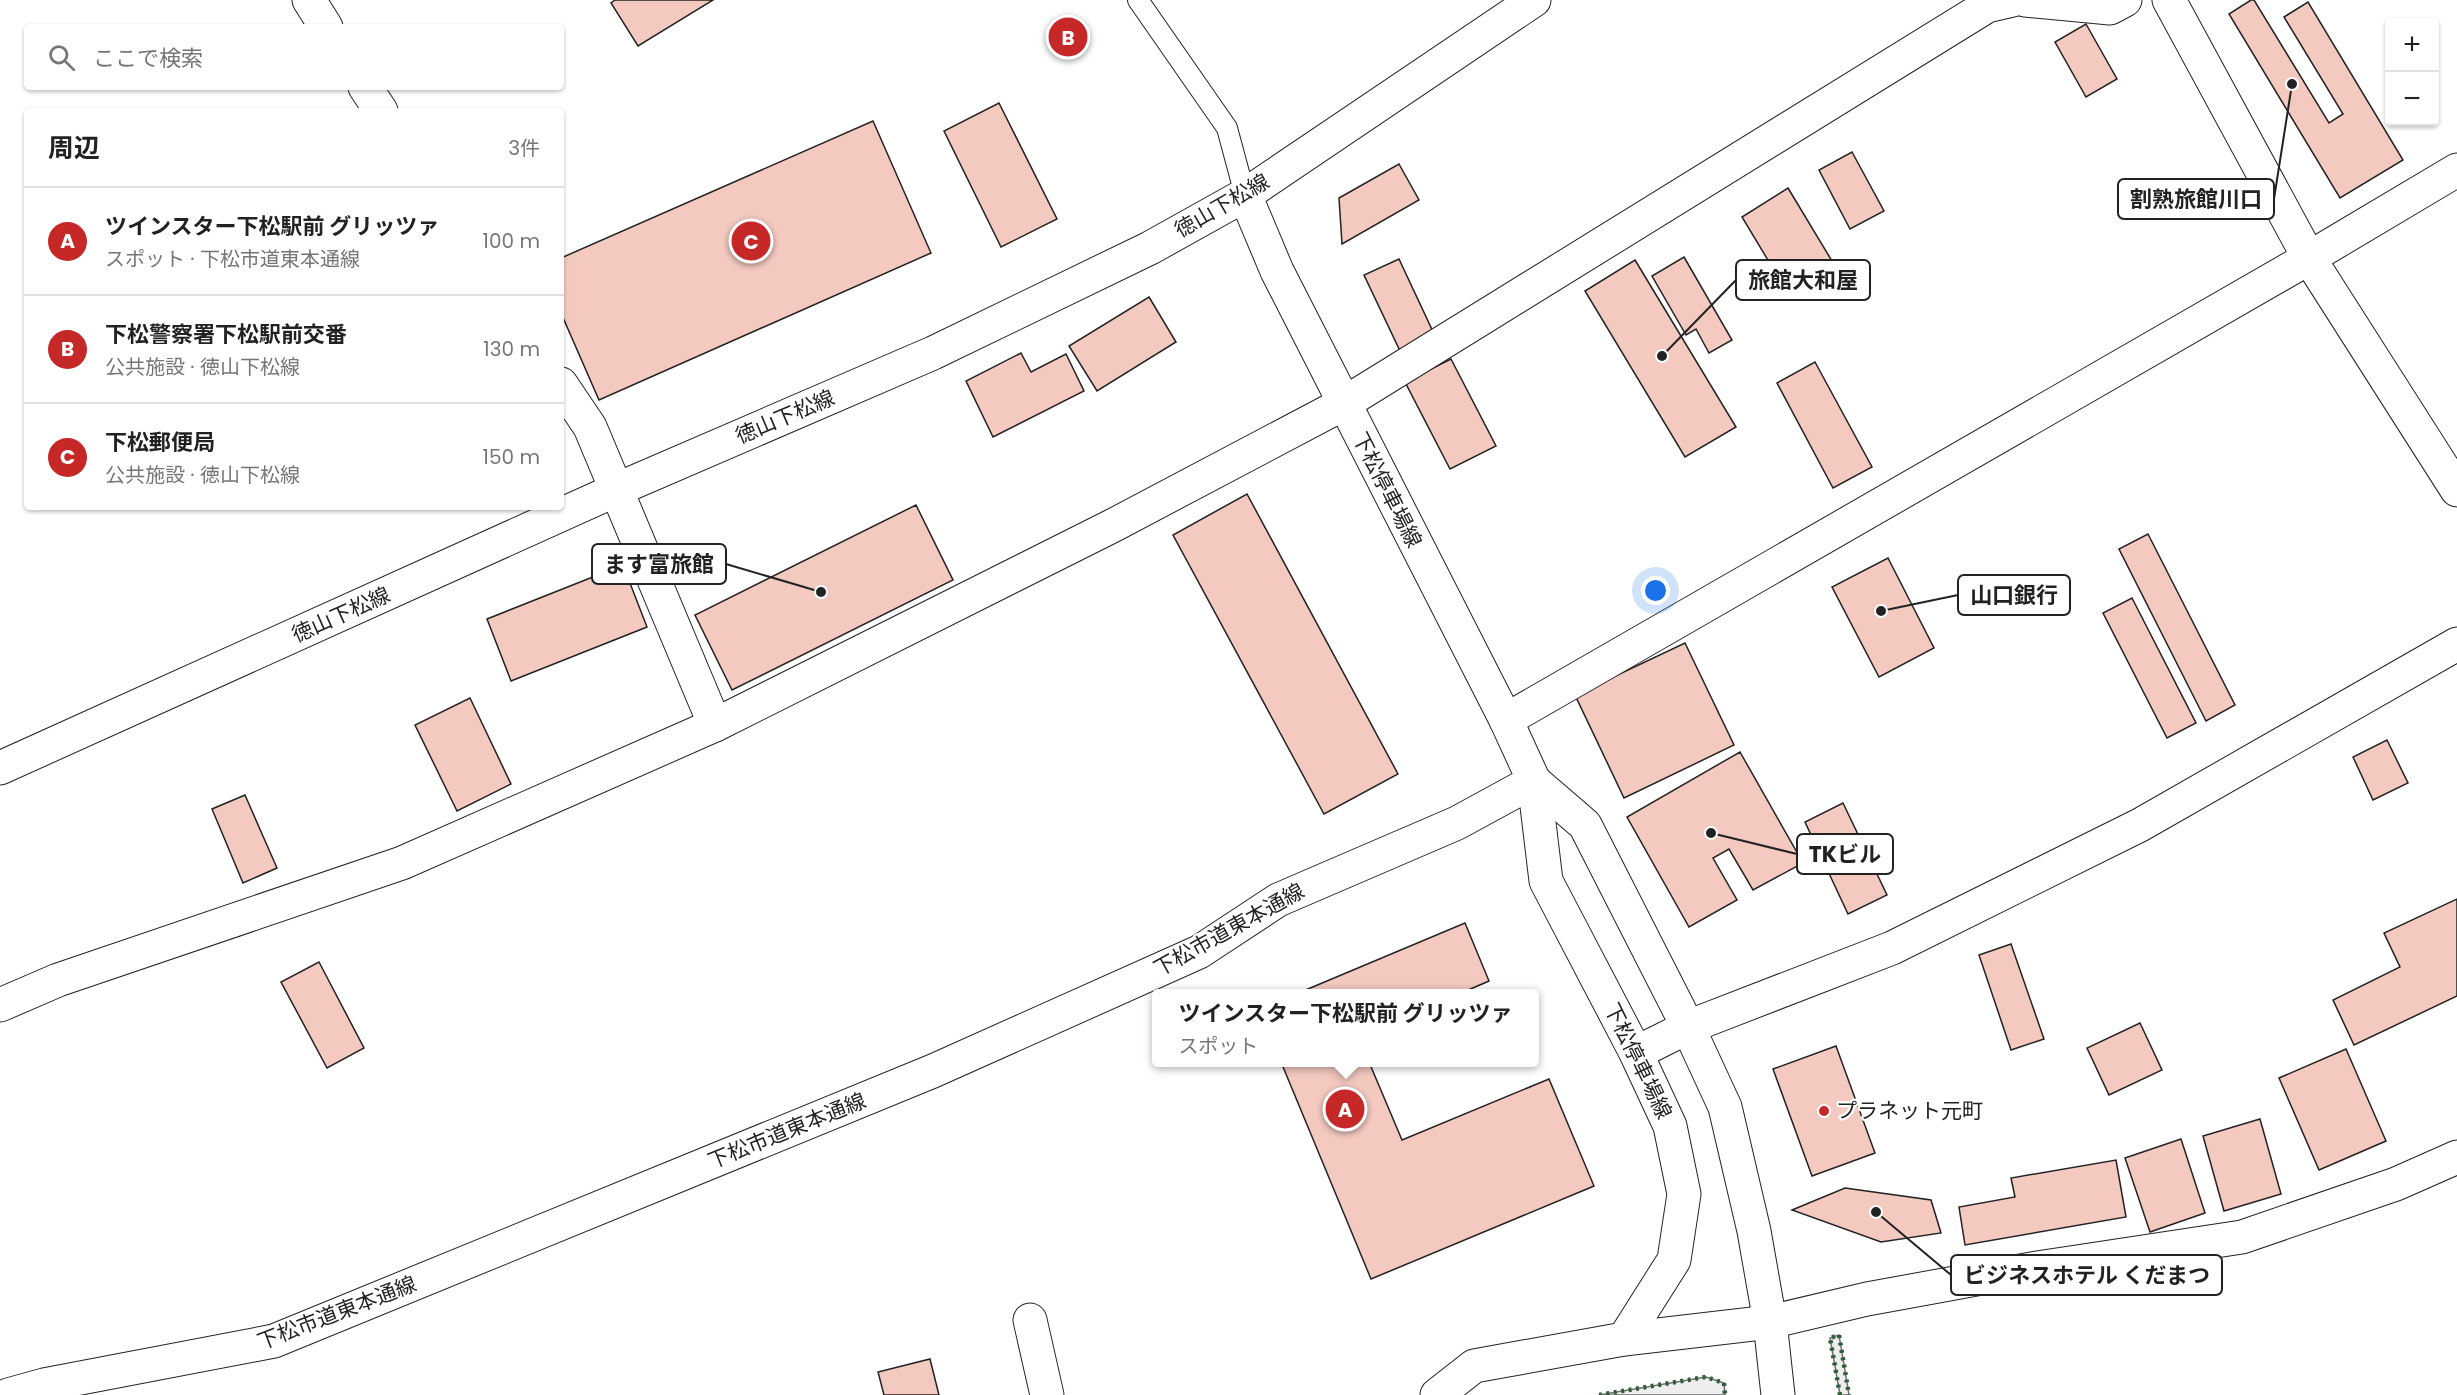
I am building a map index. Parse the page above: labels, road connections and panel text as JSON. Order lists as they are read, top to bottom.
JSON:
{
  "streets": {
    "street": ["徳山下松線", "下松停車場線", "下松市道東本通線"]
  },
  "crossings": [
    ["徳山下松線", "下松停車場線"],
    ["下松停車場線", "下松市道東本通線"]
  ],
  "places": [
    "割熟旅館川口",
    "旅館大和屋",
    "ます富旅館",
    "山口銀行",
    "TKビル",
    "プラネット元町",
    "ビジネスホテル くだまつ"
  ],
  "page": {
    "pins": ["B", "C", "A"],
    "map_buttons": ["+", "−"],
    "search": "ここで検索",
    "heading": ["周辺", "3件"],
    "list": [
      {
        "mark": "A",
        "name": "ツインスター下松駅前 グリッツァ",
        "note": "スポット · 下松市道東本通線",
        "value": "100 m"
      },
      {
        "mark": "B",
        "name": "下松警察署下松駅前交番",
        "note": "公共施設 · 徳山下松線",
        "value": "130 m"
      },
      {
        "mark": "C",
        "name": "下松郵便局",
        "note": "公共施設 · 徳山下松線",
        "value": "150 m"
      }
    ],
    "popup": ["ツインスター下松駅前 グリッツァ", "スポット"]
  }
}
